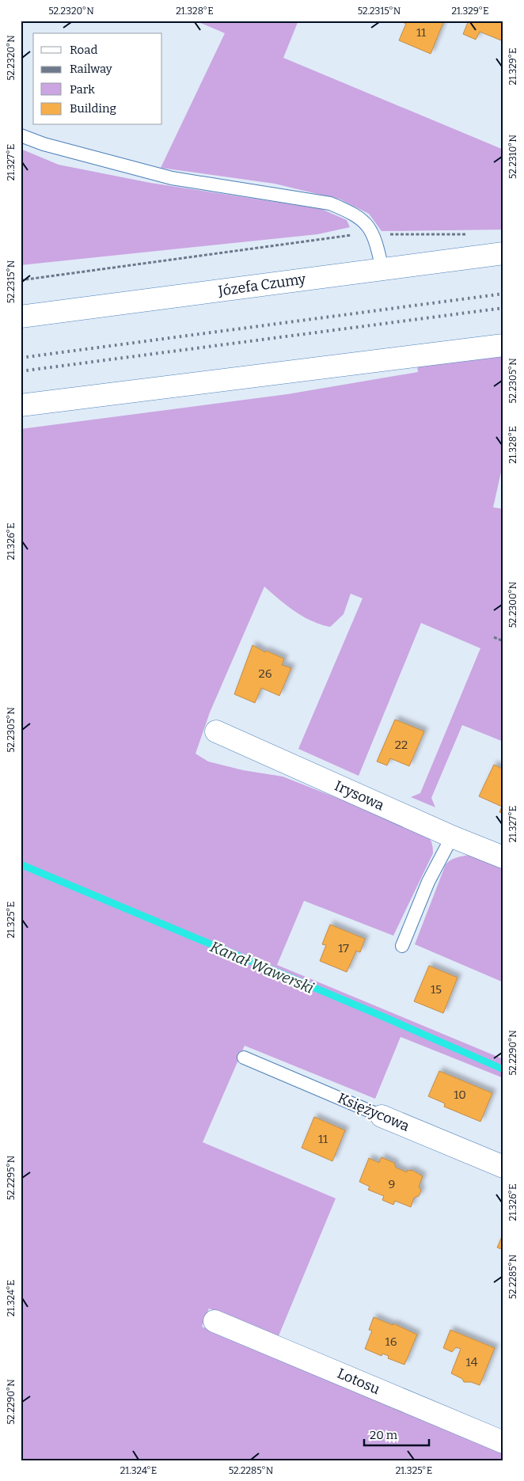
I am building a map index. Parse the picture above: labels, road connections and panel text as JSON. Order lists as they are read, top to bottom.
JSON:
{
  "streets": {
    "street": [
      "Józefa Czumy",
      "Irysowa",
      "Księżycowa",
      "Lotosu"
    ]
  },
  "water": ["Kanał Wawerski"],
  "house_numbers": [
    "11",
    "26",
    "22",
    "17",
    "15",
    "10",
    "11",
    "9",
    "16",
    "14"
  ],
  "legend": [
    "Road",
    "Railway",
    "Park",
    "Building"
  ],
  "scale_bar": "20 m",
  "coordinates": [
    "52.2320°N",
    "21.328°E",
    "52.2315°N",
    "21.329°E",
    "52.2310°N",
    "21.327°E",
    "52.2305°N",
    "21.326°E",
    "52.2300°N",
    "21.325°E",
    "52.2290°N",
    "52.2295°N",
    "52.2285°N",
    "21.324°E"
  ]
}
